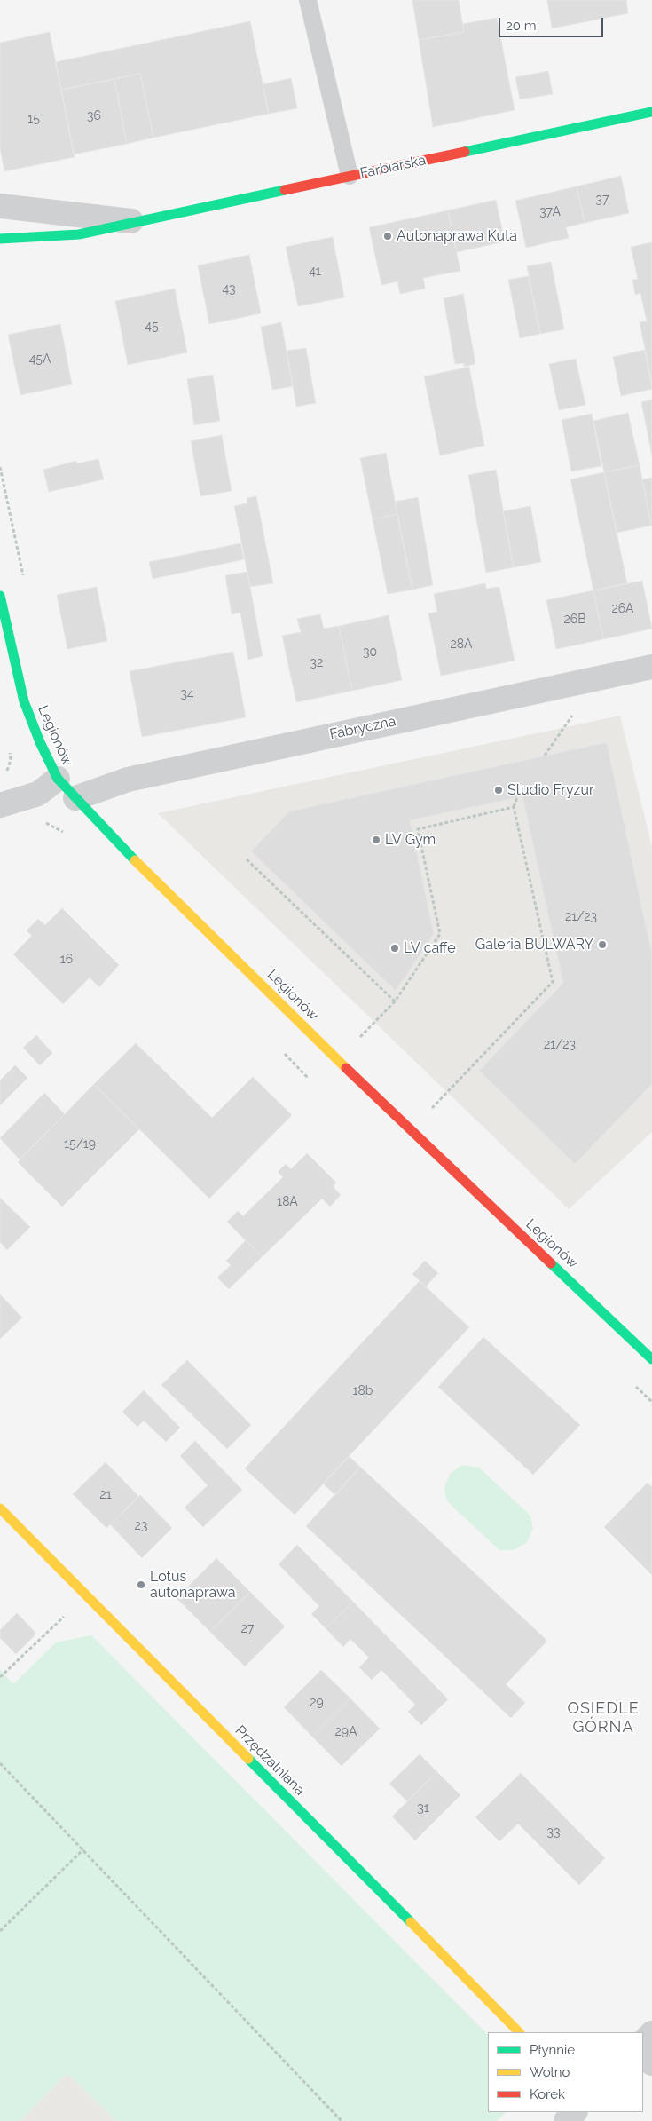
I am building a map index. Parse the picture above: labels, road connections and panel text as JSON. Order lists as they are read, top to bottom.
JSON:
{
  "streets": {
    "street": [
      "Farbiarska",
      "Fabryczna",
      "Legionów",
      "Przędzalniana"
    ]
  },
  "crossings": [
    ["Fabryczna", "Legionów"]
  ],
  "districts": ["OSIEDLE GÓRNA"],
  "places": [
    "Autonaprawa Kuta",
    "Studio Fryzur",
    "LV Gym",
    "Galeria BULWARY",
    "LV caffe",
    "Lotus autonaprawa"
  ],
  "house_numbers": [
    "36",
    "15",
    "37",
    "37A",
    "41",
    "43",
    "45",
    "45A",
    "26A",
    "26B",
    "28A",
    "30",
    "32",
    "34",
    "21/23",
    "16",
    "21/23",
    "15/19",
    "18A",
    "18b",
    "21",
    "23",
    "27",
    "29",
    "29A",
    "31",
    "33"
  ],
  "legend": ["Płynnie", "Wolno", "Korek"],
  "scale_bar": "20 m"
}
